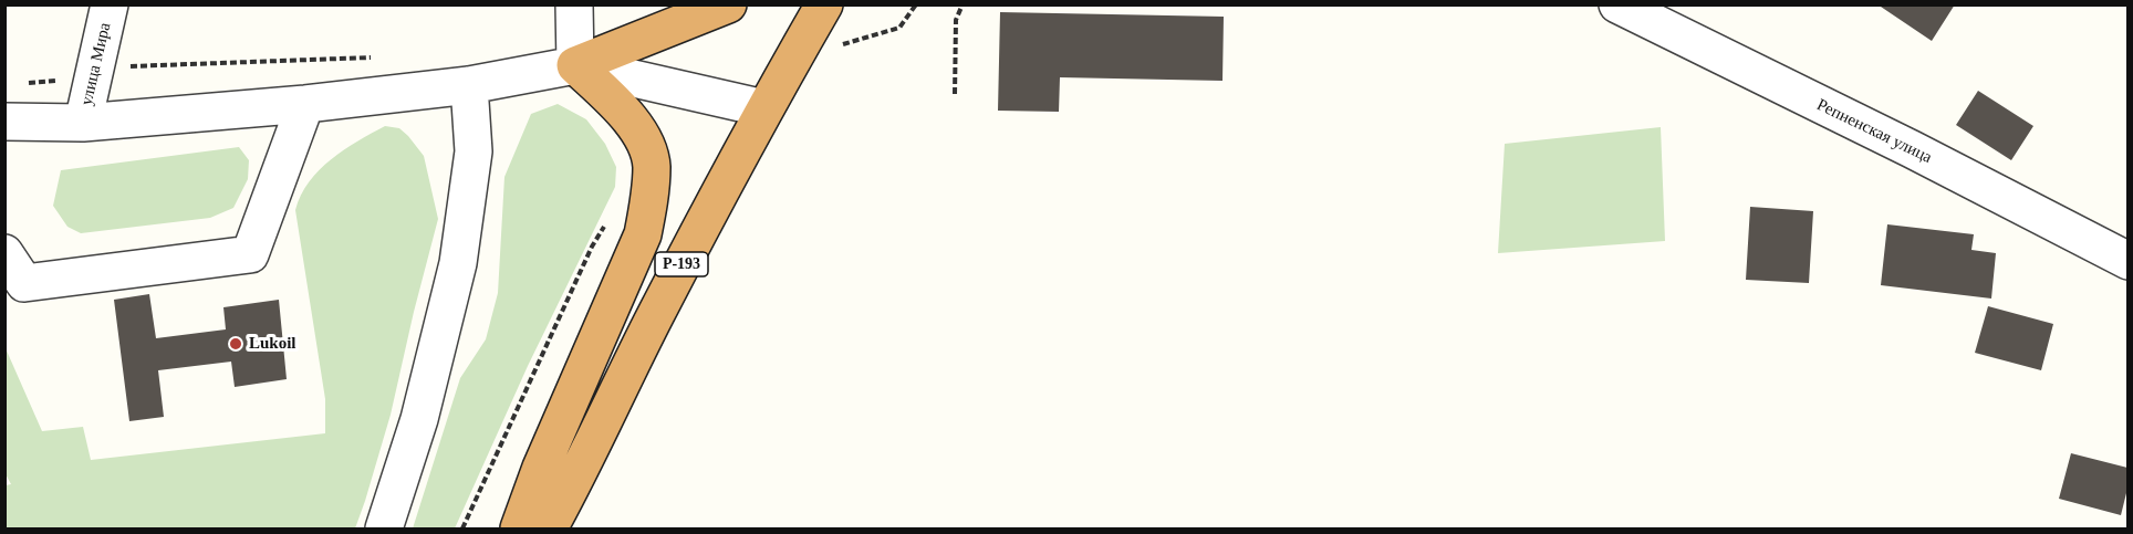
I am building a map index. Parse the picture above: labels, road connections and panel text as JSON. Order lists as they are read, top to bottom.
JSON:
{
  "streets": {
    "highway": ["Р-193"],
    "street": ["улица Мира", "Репненская улица"]
  },
  "places": ["Lukoil"]
}
